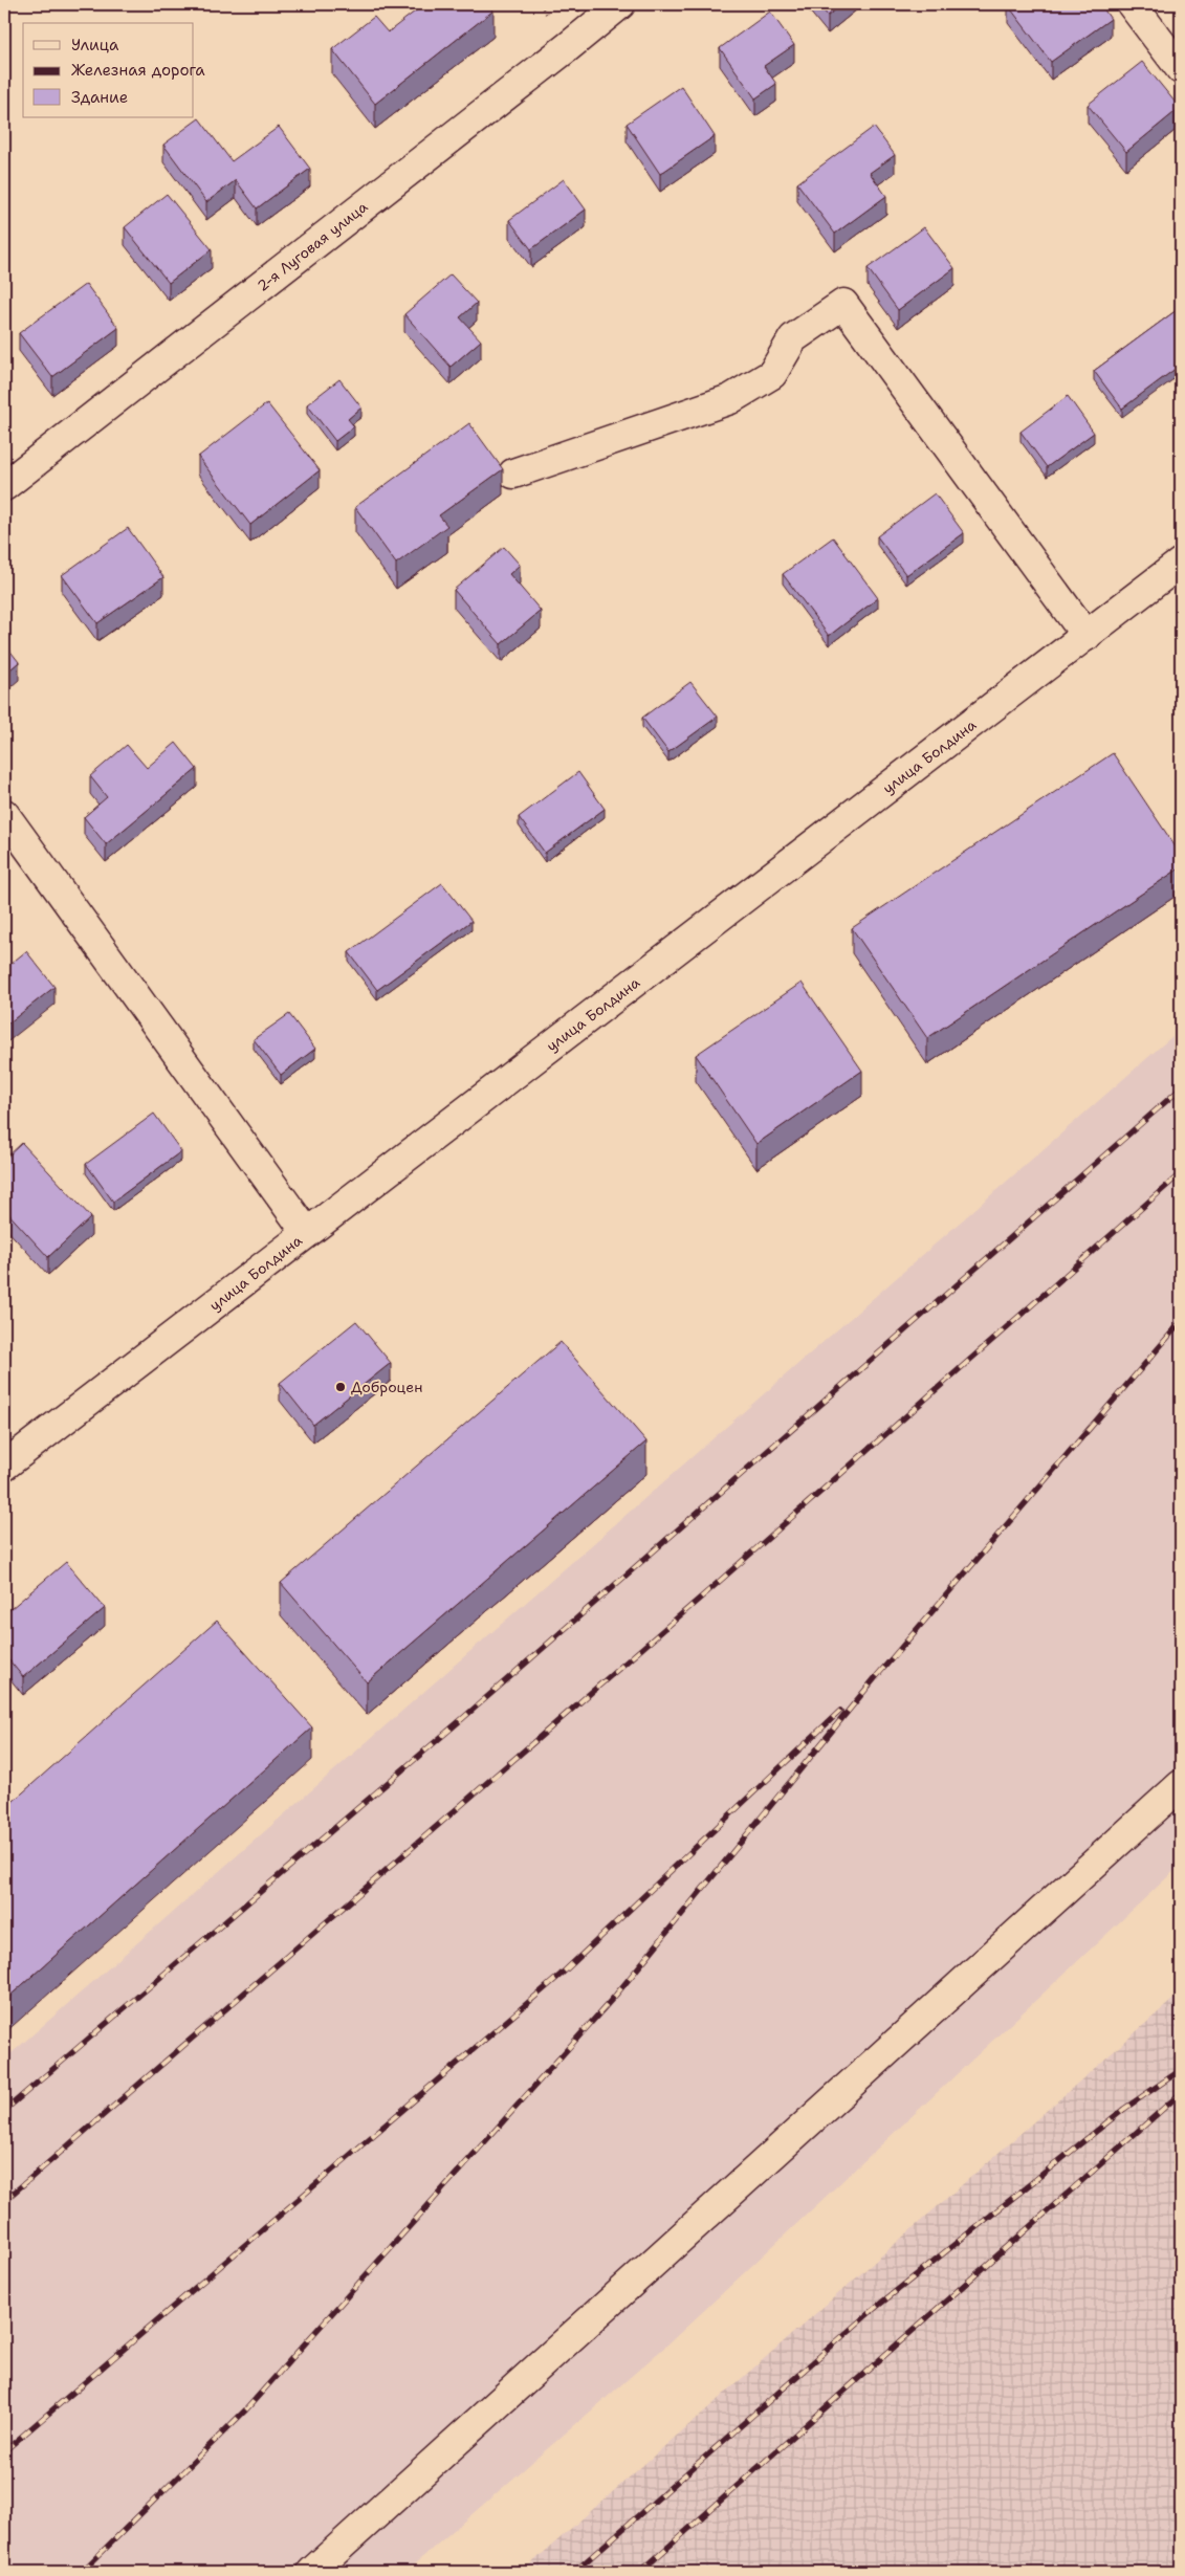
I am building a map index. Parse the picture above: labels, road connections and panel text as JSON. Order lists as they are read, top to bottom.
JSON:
{
  "streets": {
    "main road": ["2-я Луговая улица", "улица Болдина"]
  },
  "places": ["Доброцен"],
  "legend": ["Улица", "Железная дорога", "Здание"]
}
